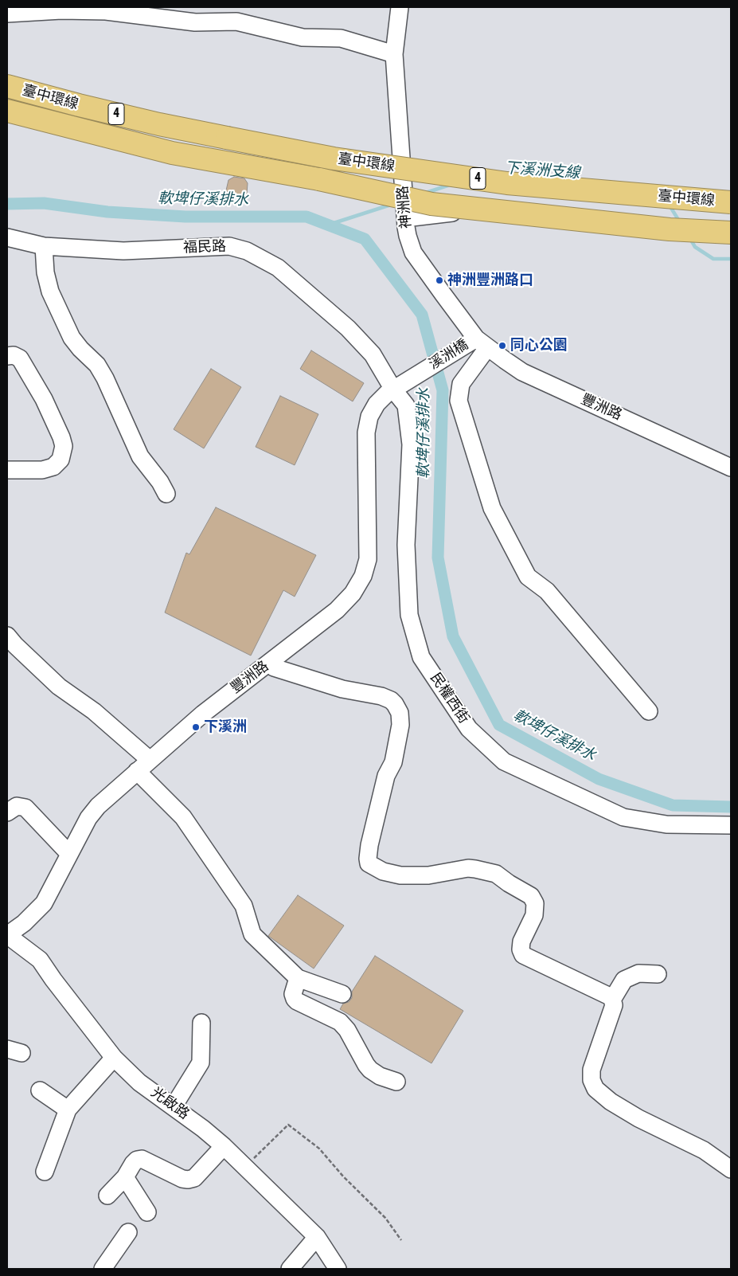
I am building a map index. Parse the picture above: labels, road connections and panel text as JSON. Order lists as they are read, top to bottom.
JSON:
{
  "streets": {
    "highway": ["臺中環線", "4"],
    "street": [
      "神洲路",
      "福民路",
      "溪洲橋",
      "豐洲路",
      "民權西街",
      "光啟路"
    ]
  },
  "crossings": [
    ["神洲路", "溪洲橋"],
    ["神洲路", "豐洲路"],
    ["福民路", "溪洲橋"],
    ["福民路", "豐洲路"],
    ["福民路", "民權西街"],
    ["溪洲橋", "豐洲路"],
    ["溪洲橋", "民權西街"],
    ["豐洲路", "民權西街"],
    ["豐洲路", "光啟路"]
  ],
  "water": ["下溪洲支線", "軟埤仔溪排水"],
  "places": ["神洲豐洲路口", "同心公園", "下溪洲"]
}
